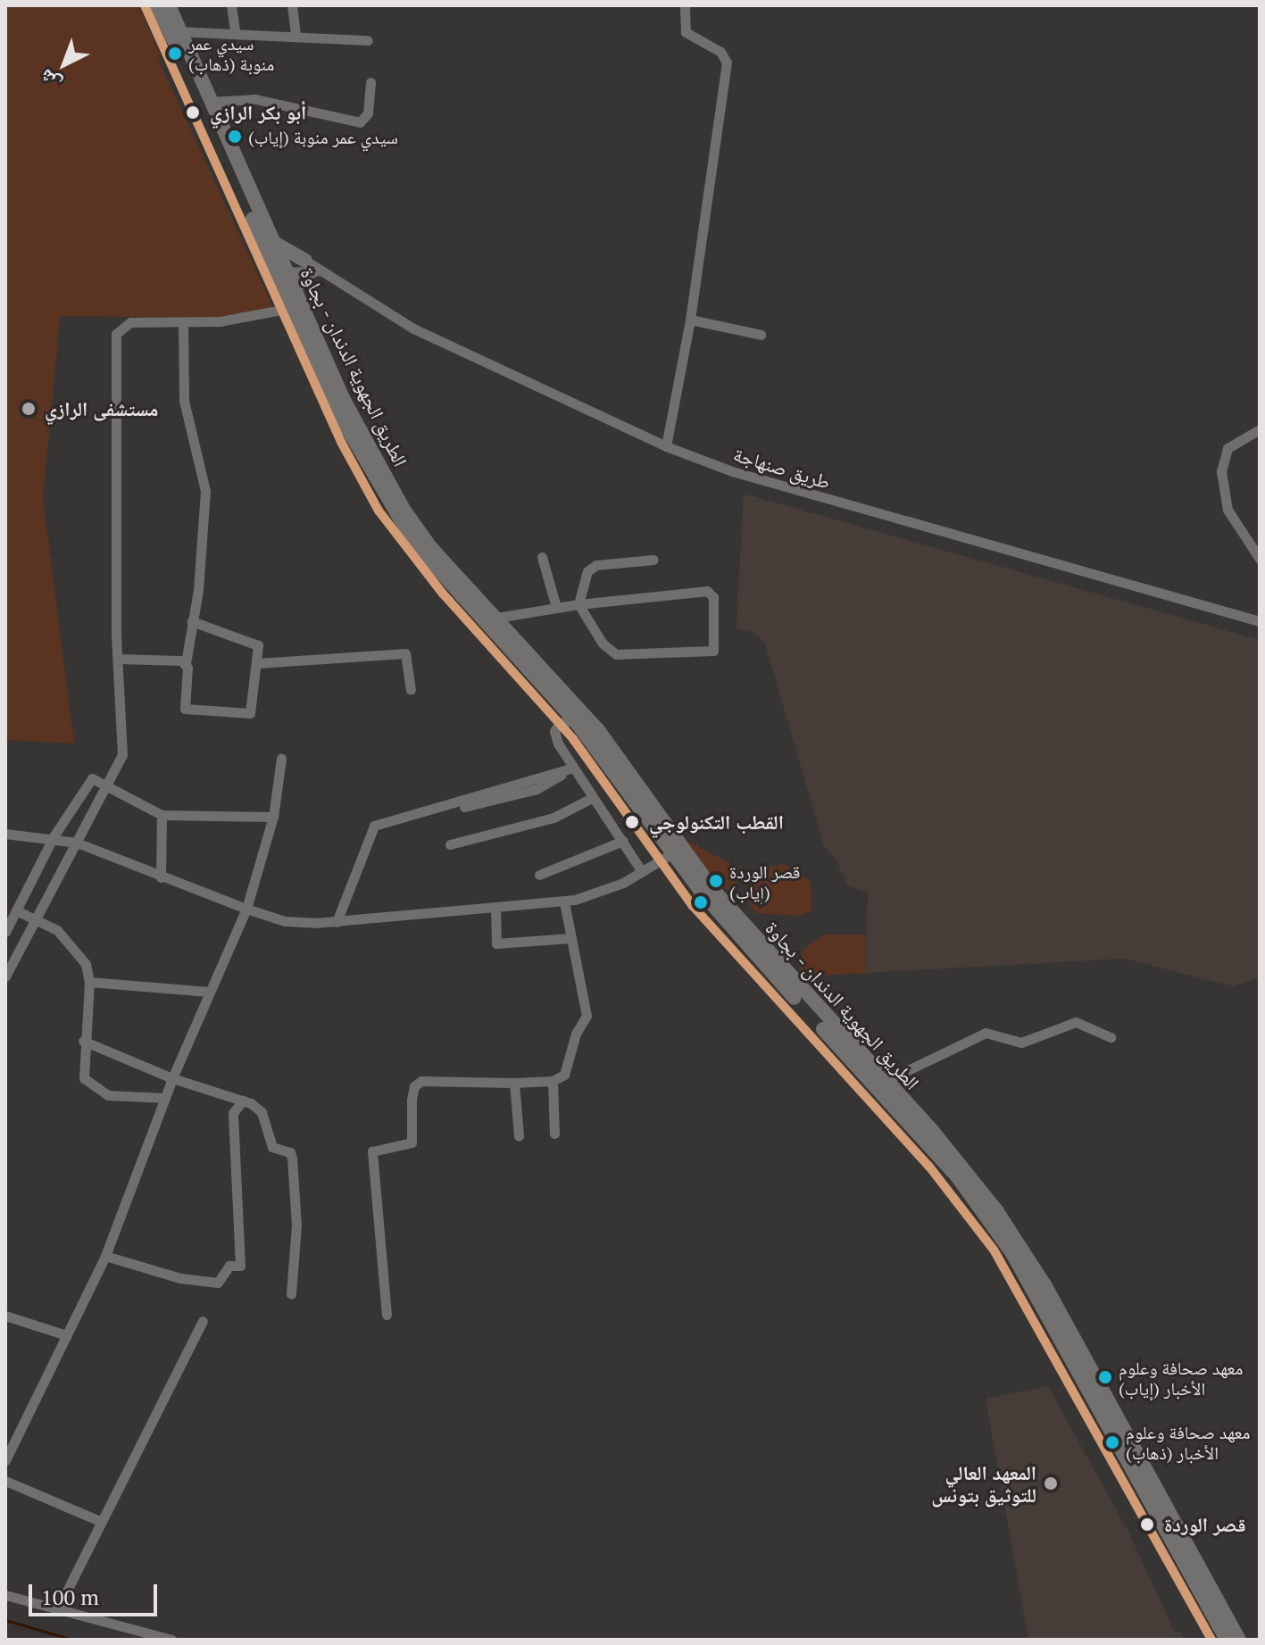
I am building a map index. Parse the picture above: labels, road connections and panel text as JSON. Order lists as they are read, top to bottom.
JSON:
{
  "streets": {
    "main road": ["الطريق الجهوية الدندان - بجاوة"],
    "street": ["طريق صنهاجة"]
  },
  "places": [
    "سيدي عمر منوبة (ذهاب)",
    "أبو بكر الرازي",
    "سيدي عمر منوبة (إياب)",
    "مستشفى الرازي",
    "القطب التكنولوجي",
    "قصر الوردة (إياب)",
    "معهد صحافة وعلوم الأخبار (إياب)",
    "معهد صحافة وعلوم الأخبار (ذهاب)",
    "المعهد العالي للتوثيق بتونس",
    "قصر الوردة"
  ],
  "scale_bar": "100 m",
  "north": "bottom left"
}
